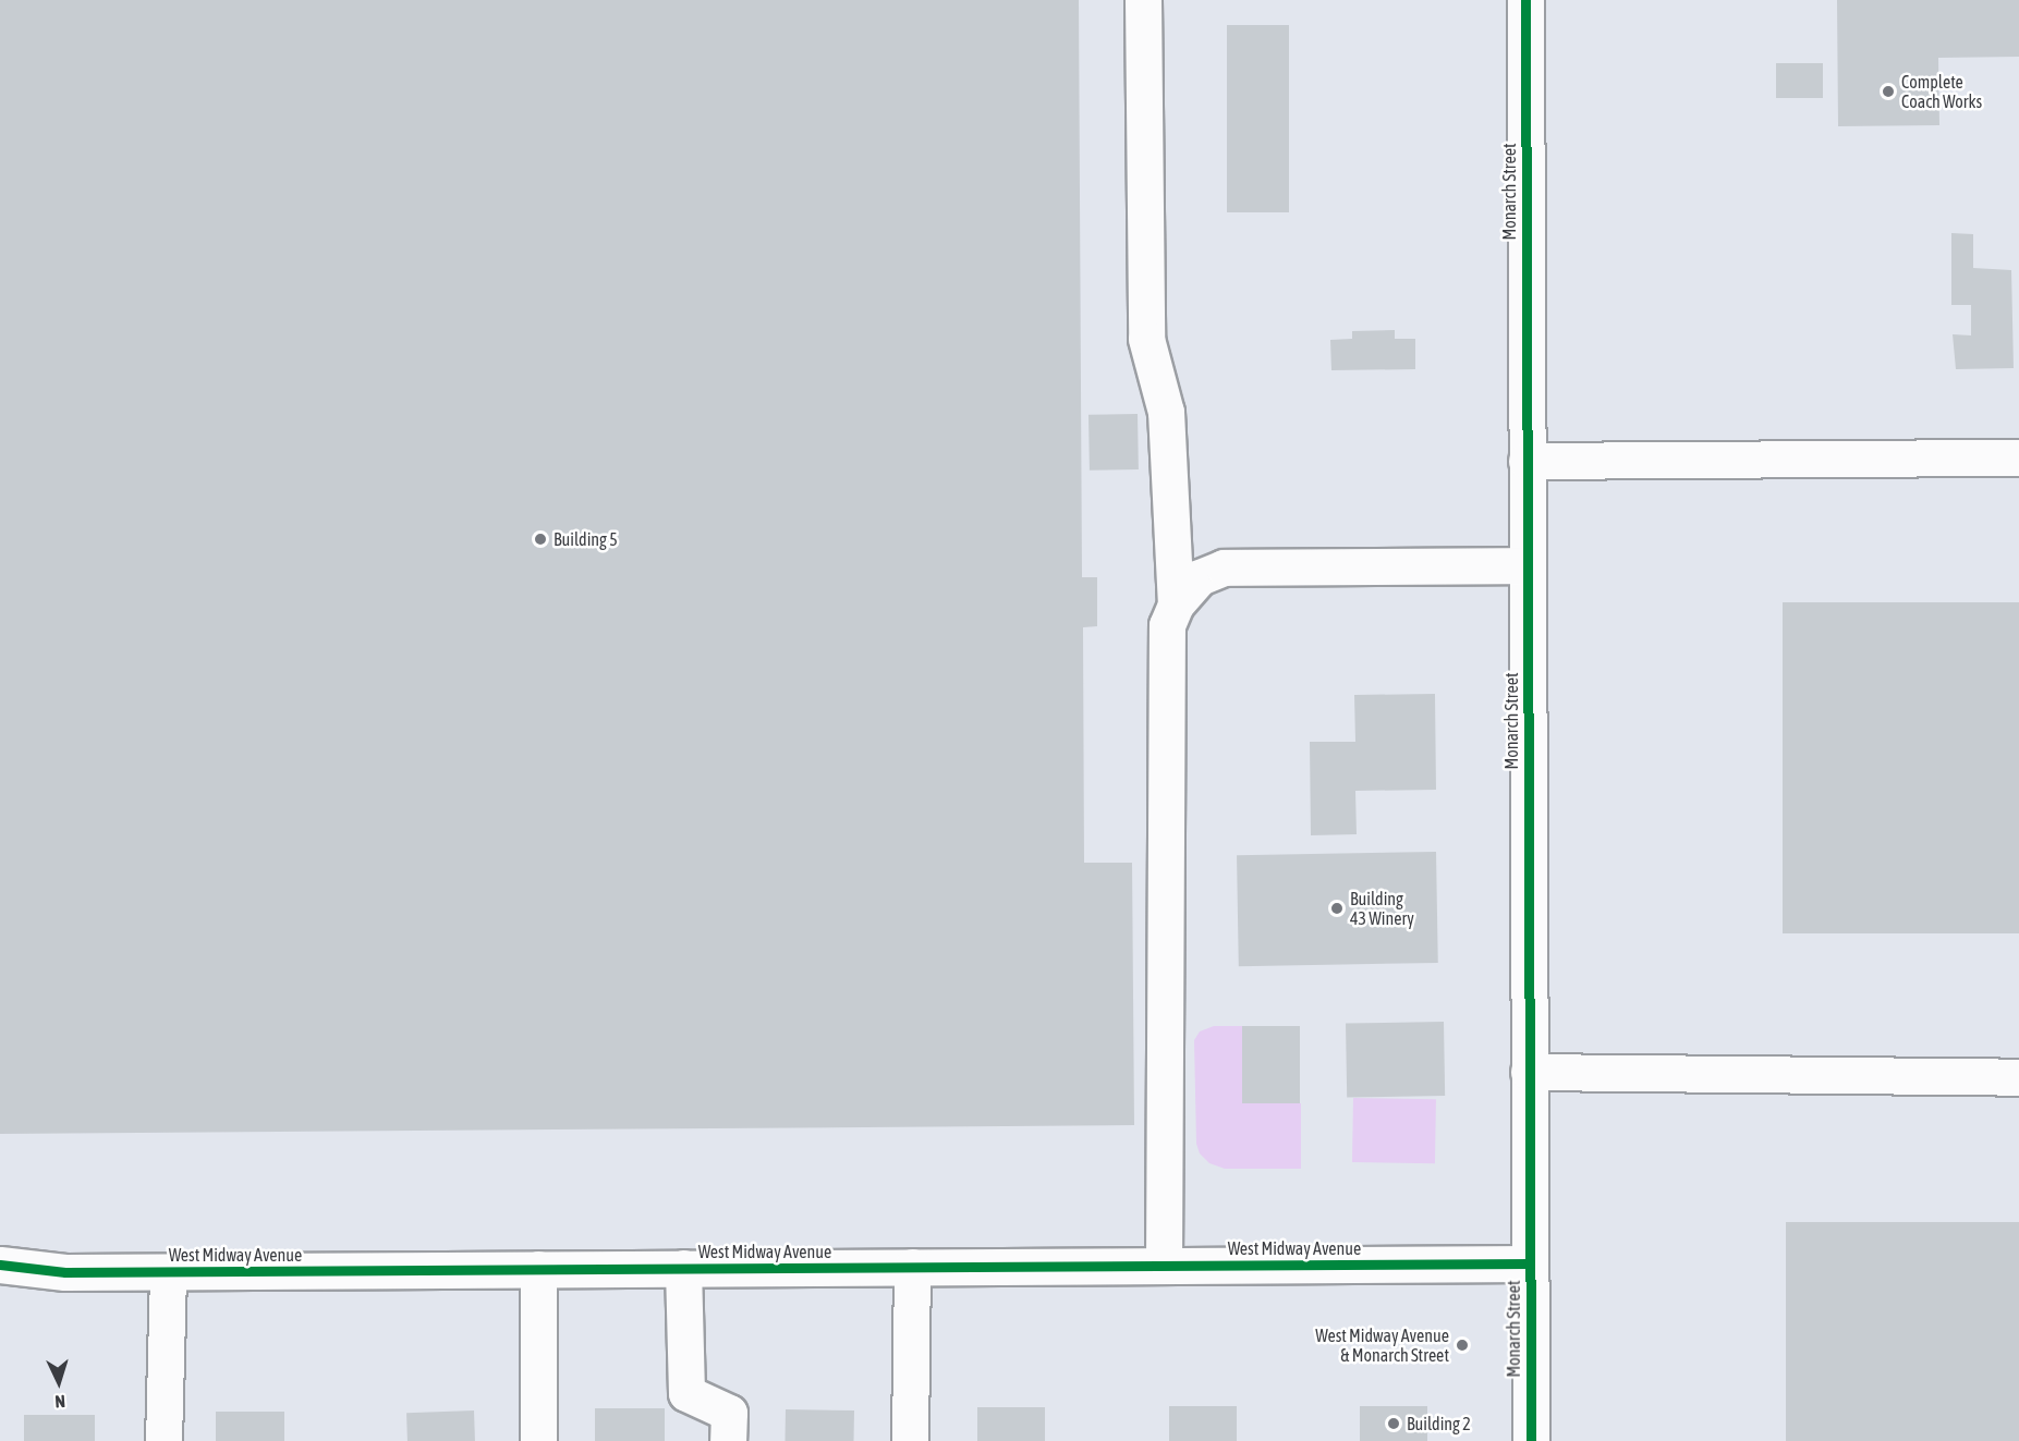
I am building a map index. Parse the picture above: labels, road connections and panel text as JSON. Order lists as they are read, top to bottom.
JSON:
{
  "streets": {
    "street": ["Monarch Street", "West Midway Avenue"]
  },
  "crossings": [
    ["Monarch Street", "West Midway Avenue"]
  ],
  "places": [
    "Complete Coach Works",
    "Building 5",
    "Building 43 Winery",
    "West Midway Avenue & Monarch Street",
    "Building 2"
  ],
  "north": "bottom"
}
